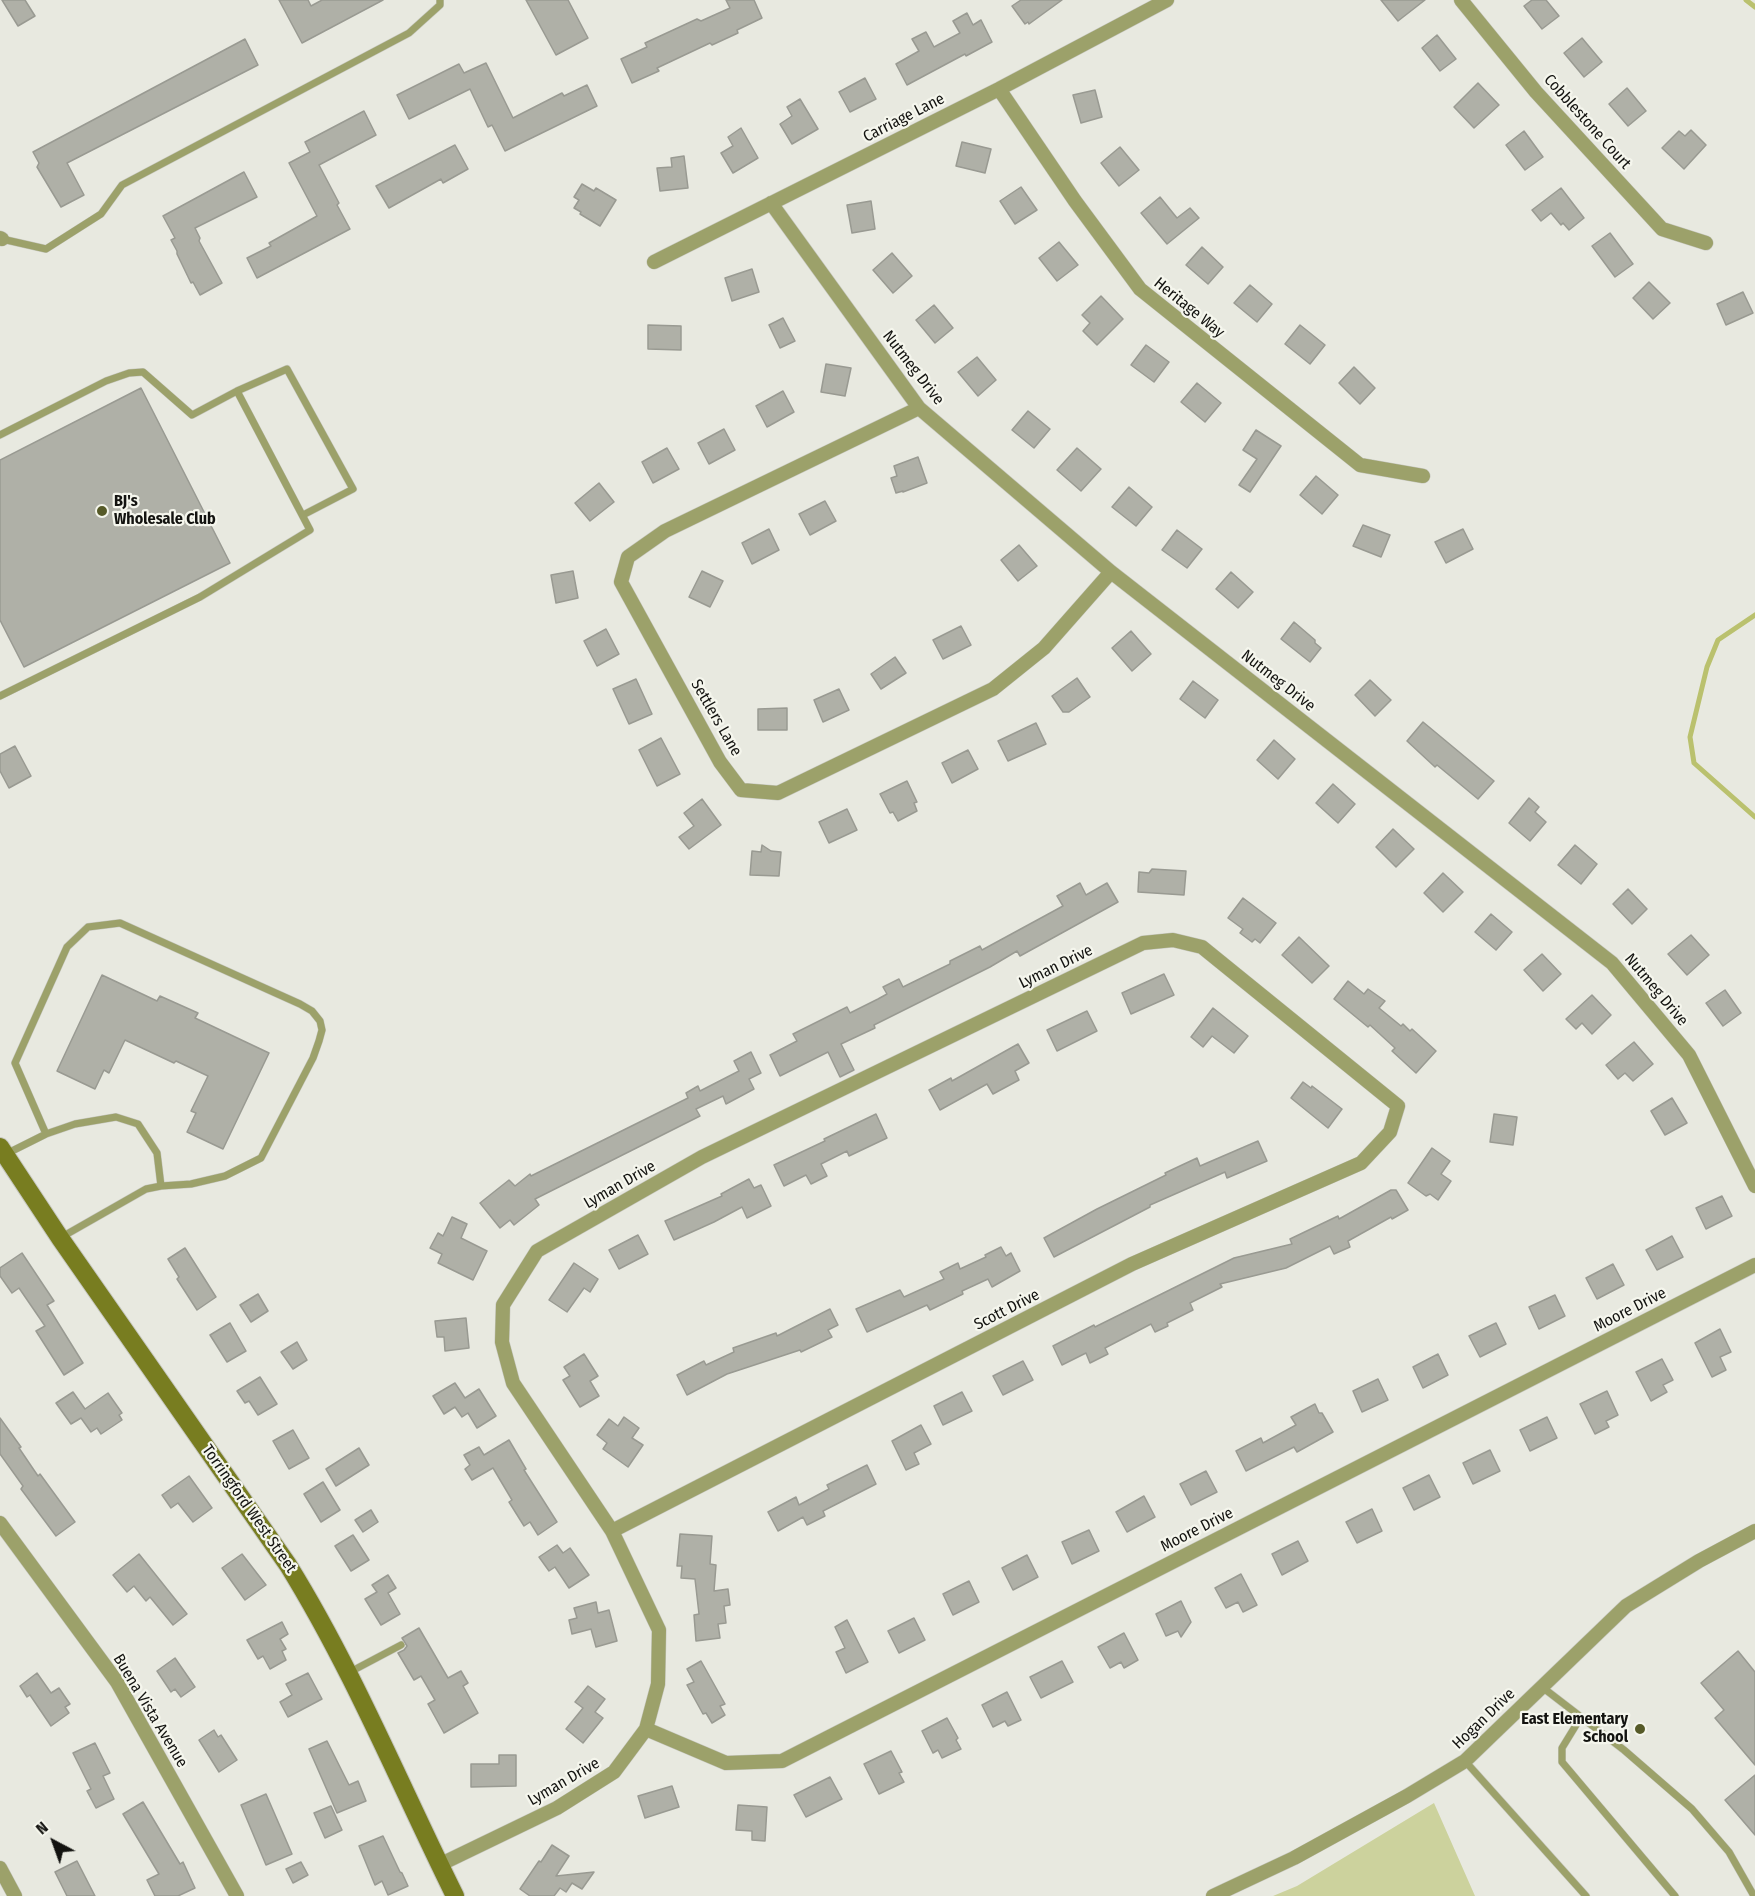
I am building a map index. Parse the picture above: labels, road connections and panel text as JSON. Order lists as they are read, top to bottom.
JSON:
{
  "streets": {
    "main road": ["Torringford West Street"],
    "street": [
      "Carriage Lane",
      "Cobblestone Court",
      "Heritage Way",
      "Nutmeg Drive",
      "Settlers Lane",
      "Lyman Drive",
      "Scott Drive",
      "Moore Drive",
      "Buena Vista Avenue",
      "Hogan Drive"
    ]
  },
  "crossings": [
    ["Carriage Lane", "Heritage Way"],
    ["Carriage Lane", "Nutmeg Drive"],
    ["Nutmeg Drive", "Settlers Lane"],
    ["Lyman Drive", "Scott Drive"],
    ["Lyman Drive", "Moore Drive"],
    ["Lyman Drive", "Torringford West Street"]
  ],
  "places": ["BJ's Wholesale Club", "East Elementary School"],
  "north": "top left"
}
